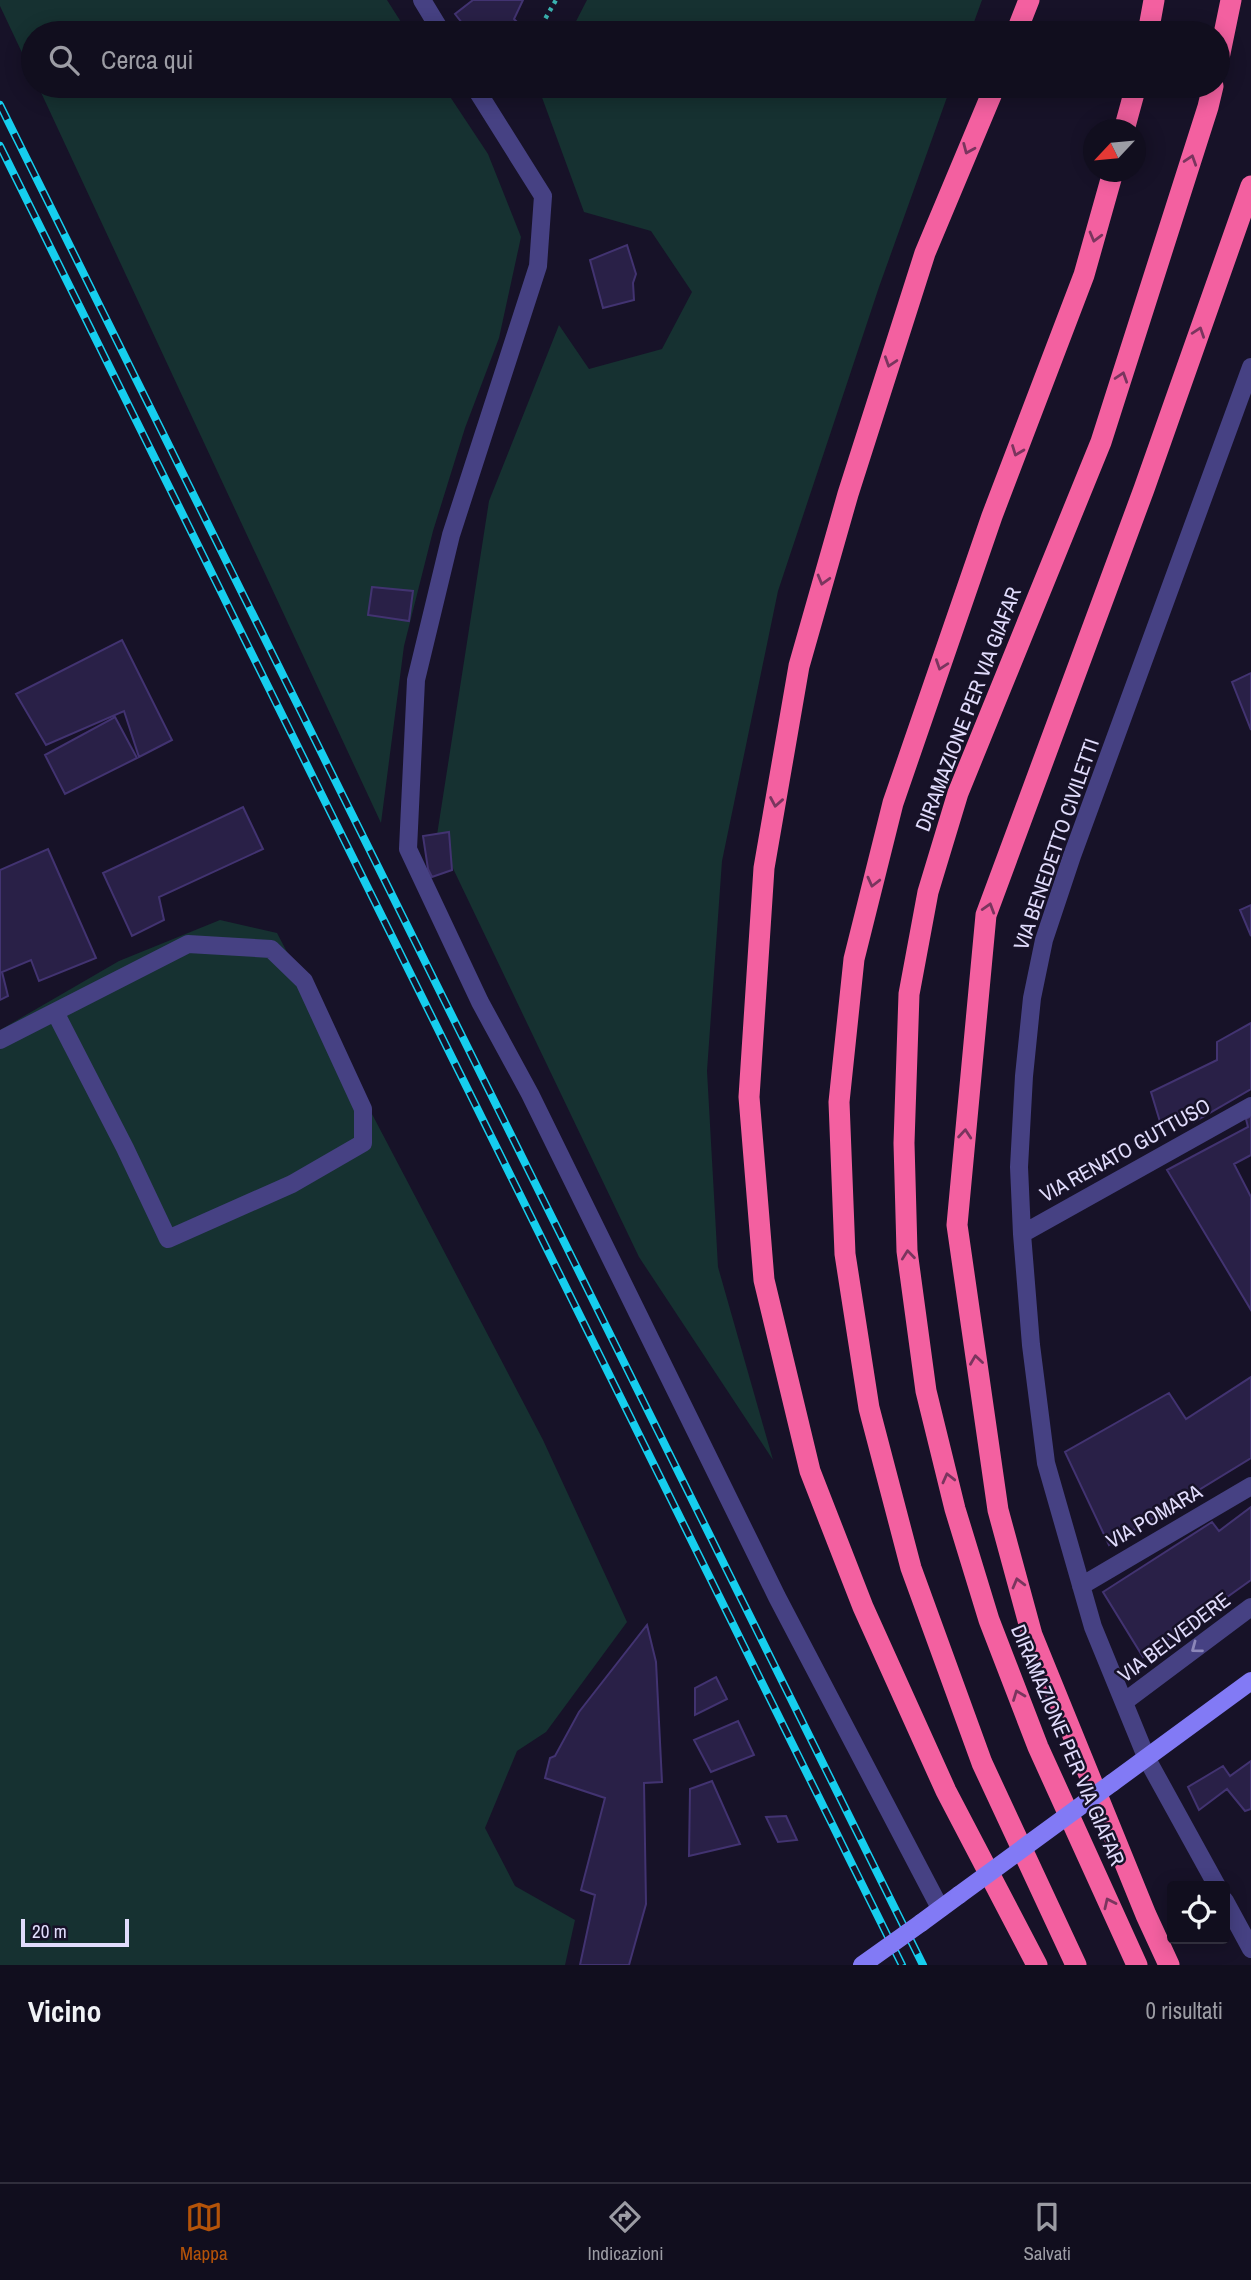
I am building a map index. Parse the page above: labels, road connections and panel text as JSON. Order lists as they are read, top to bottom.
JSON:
{
  "streets": {
    "highway": ["DIRAMAZIONE PER VIA GIAFAR"],
    "street": [
      "VIA BENEDETTO CIVILETTI",
      "VIA RENATO GUTTUSO",
      "VIA POMARA",
      "VIA BELVEDERE"
    ]
  },
  "crossings": [
    ["VIA BENEDETTO CIVILETTI", "VIA RENATO GUTTUSO"],
    ["VIA BENEDETTO CIVILETTI", "VIA POMARA"],
    ["VIA BENEDETTO CIVILETTI", "VIA BELVEDERE"]
  ],
  "one_way": ["VIA BELVEDERE"],
  "scale_bar": "20 m",
  "north": "bottom left",
  "page": {
    "search": "Cerca qui",
    "scale": "20 m",
    "heading": ["Vicino", "0 risultati"],
    "nav": ["Mappa", "Indicazioni", "Salvati"]
  }
}
